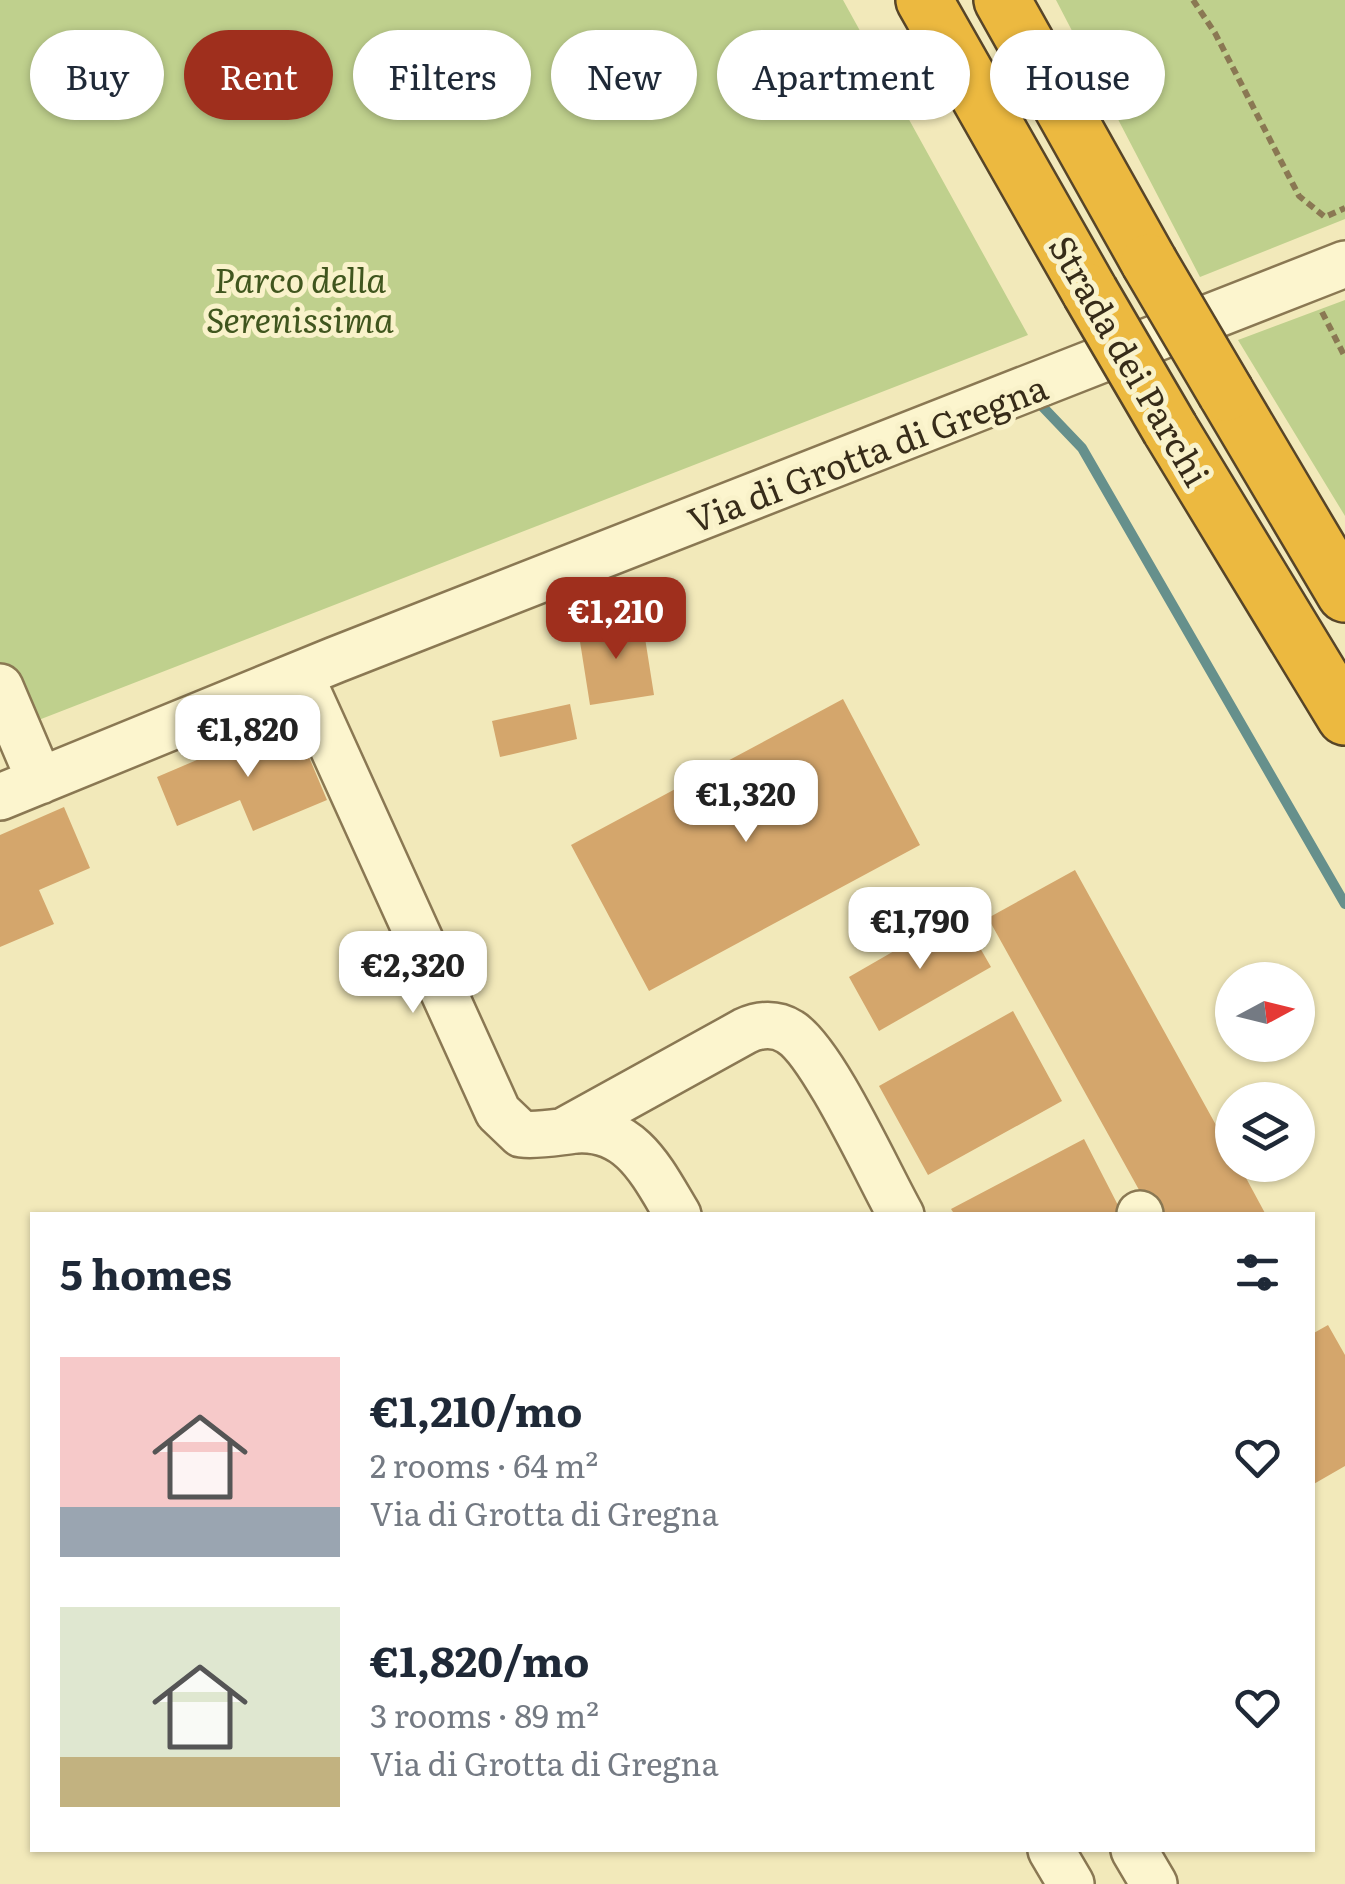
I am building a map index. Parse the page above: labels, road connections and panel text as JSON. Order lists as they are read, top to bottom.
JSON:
{
  "streets": {
    "highway": ["Strada dei Parchi"],
    "street": ["Via di Grotta di Gregna"]
  },
  "parks": ["Parco della Serenissima"],
  "north": "right",
  "page": {
    "chip": [
      "Buy",
      "Rent",
      "Filters",
      "New",
      "Apartment",
      "House"
    ],
    "price": [
      "€1,210",
      "€1,820",
      "€1,320",
      "€1,790",
      "€2,320"
    ],
    "heading": "5 homes",
    "list": [
      {
        "name": "€1,210/mo",
        "note": "2 rooms · 64 m² · Via di Grotta di Gregna"
      },
      {
        "name": "€1,820/mo",
        "note": "3 rooms · 89 m² · Via di Grotta di Gregna"
      }
    ]
  }
}
